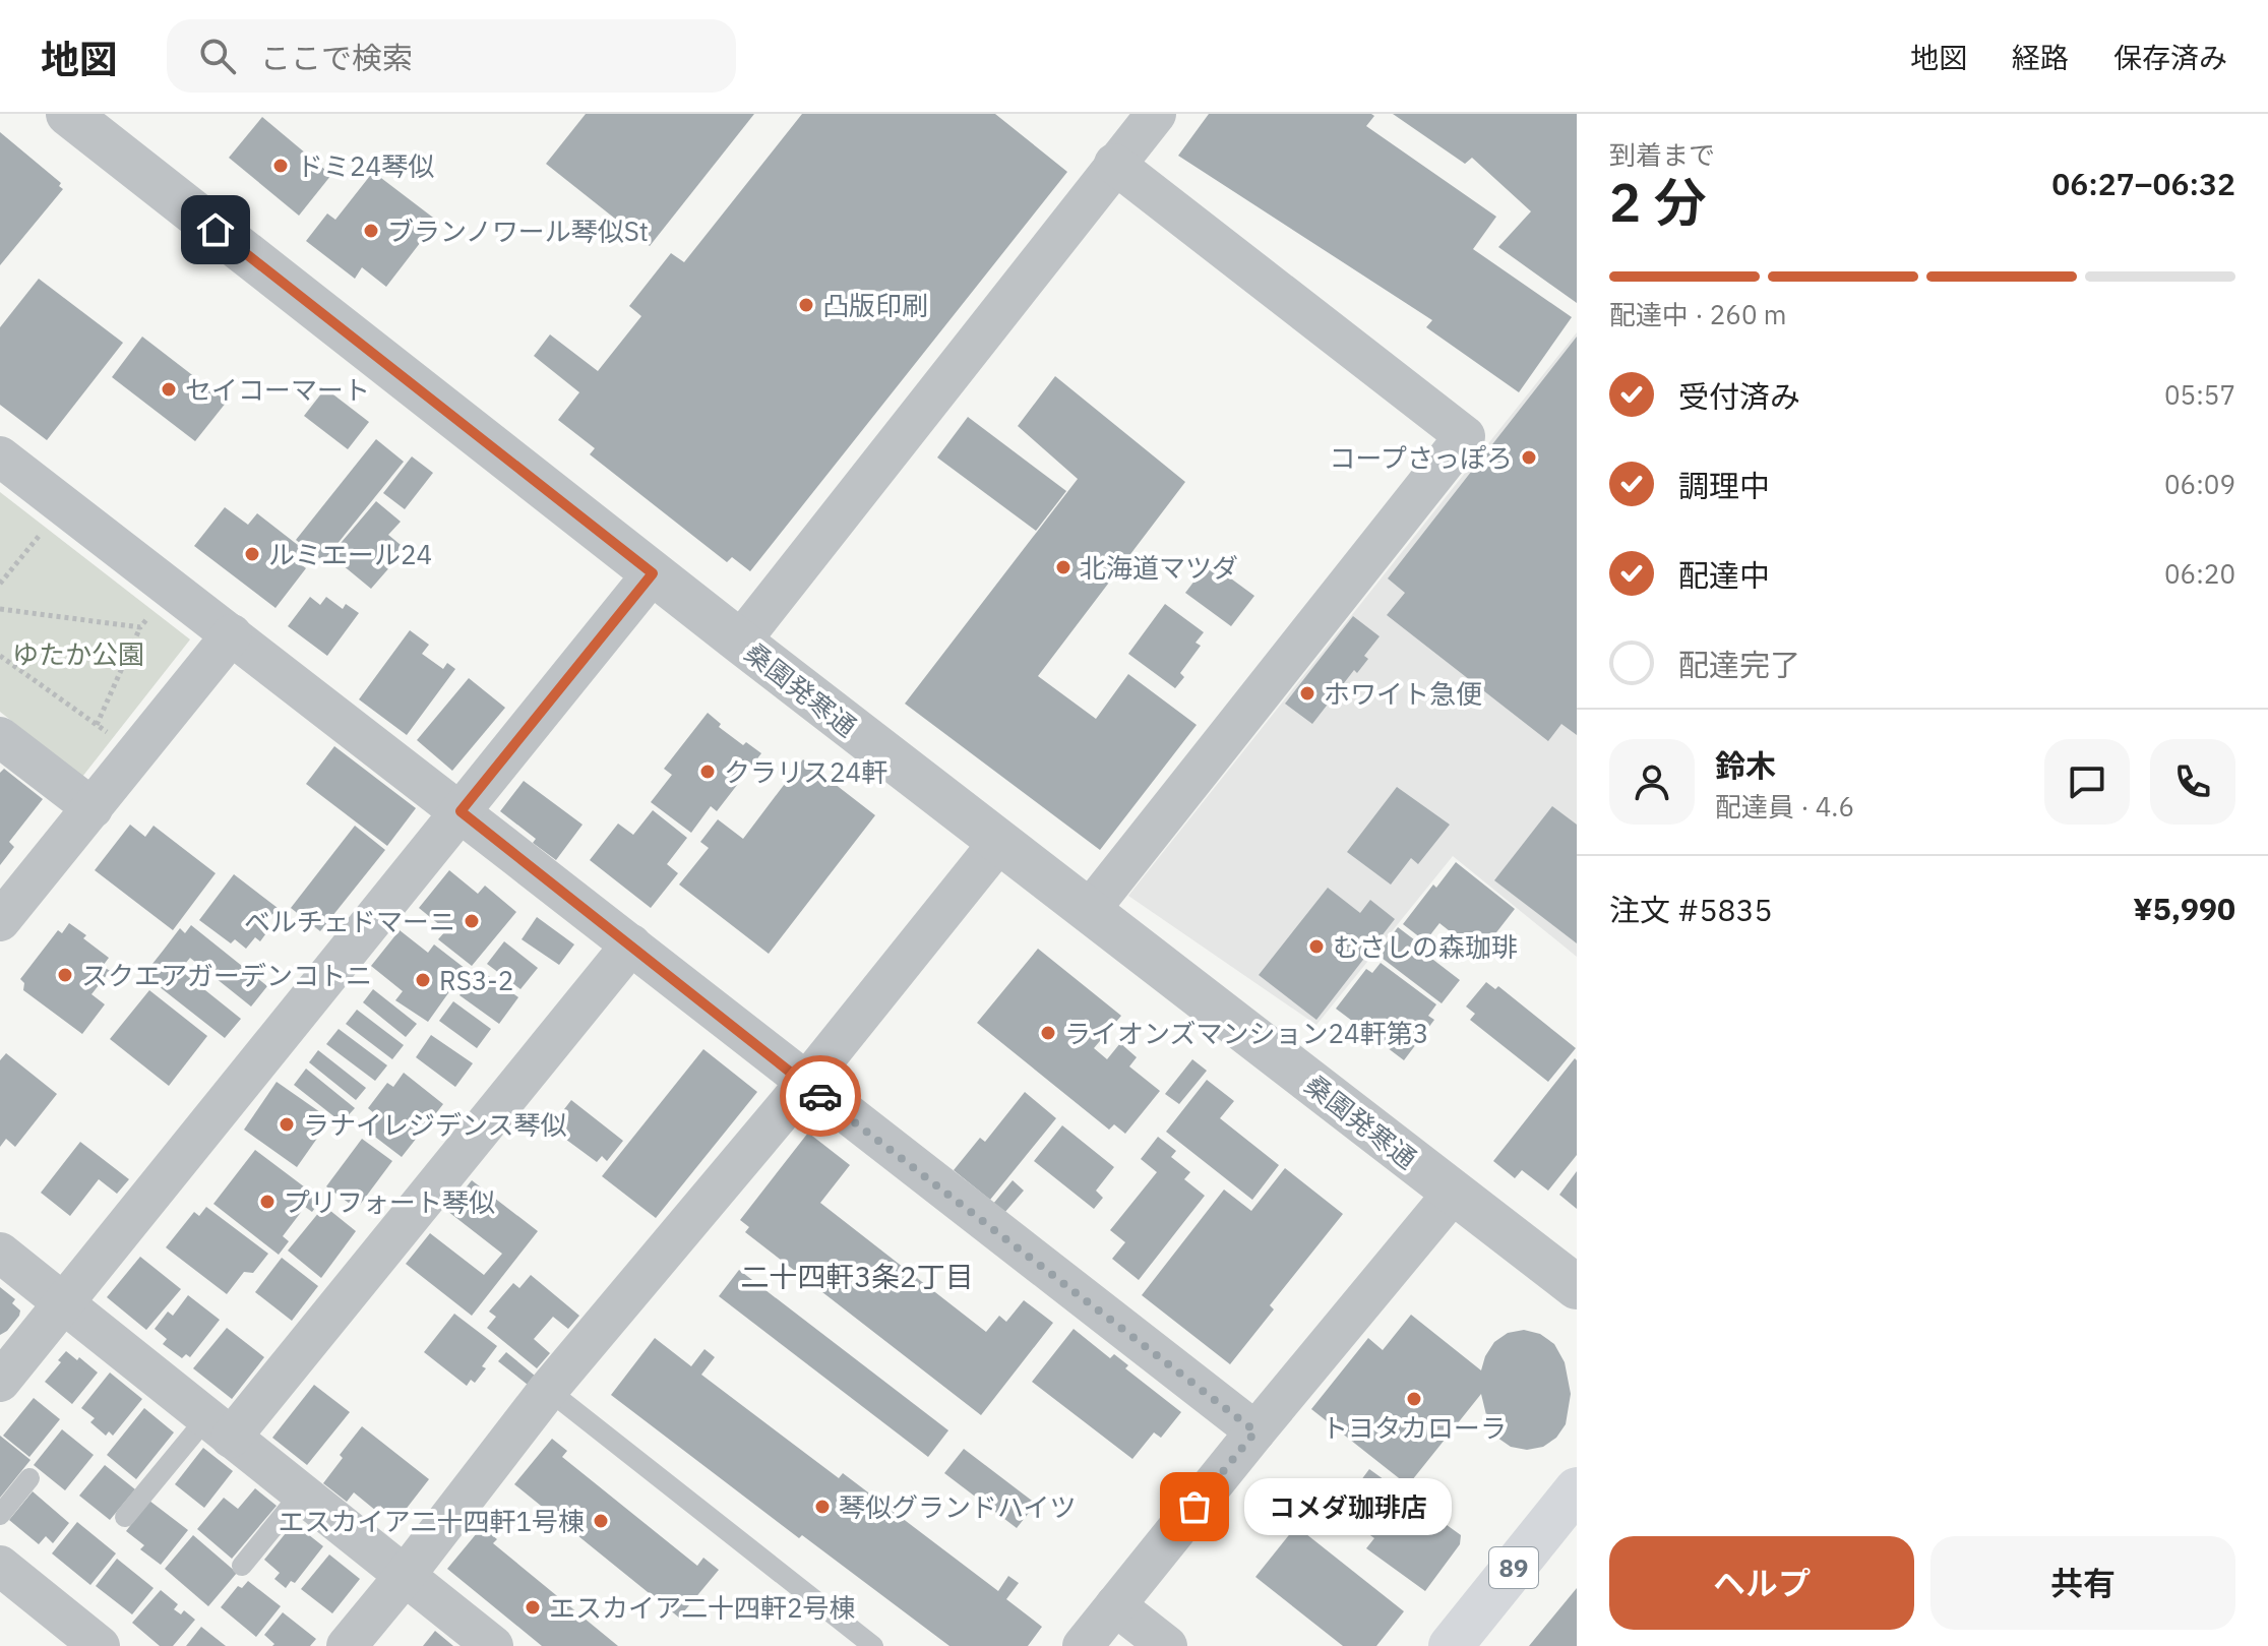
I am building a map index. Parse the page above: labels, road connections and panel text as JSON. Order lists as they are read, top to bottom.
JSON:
{
  "streets": {
    "main road": ["89"],
    "street": ["桑園発寒通"]
  },
  "districts": ["二十四軒3条2丁目"],
  "parks": ["ゆたか公園"],
  "places": [
    "ドミ24琴似",
    "ブランノワール琴似St",
    "凸版印刷",
    "セイコーマート",
    "コープさっぽろ",
    "ルミエール24",
    "北海道マツダ",
    "ホワイト急便",
    "クラリス24軒",
    "ベルチェドマーニ",
    "むさしの森珈琲",
    "スクエアガーデンコトニ",
    "RS3-2",
    "ライオンズマンション24軒第3",
    "ラナイレジデンス琴似",
    "プリフォート琴似",
    "トヨタカローラ",
    "琴似グランドハイツ",
    "コメダ珈琲店",
    "エスカイア二十四軒1号棟",
    "エスカイア二十四軒2号棟"
  ],
  "page": {
    "header": "地図",
    "search": "ここで検索",
    "nav": ["地図", "経路", "保存済み"],
    "heading": ["2 分", "到着まで", "06:27–06:32"],
    "panel": [
      "鈴木",
      "配達員 · 4.6",
      "注文 #5835",
      "¥5,990"
    ],
    "bar": "配達中 · 260 m",
    "list": [
      ["受付済み", "05:57"],
      ["調理中", "06:09"],
      ["配達中", "06:20"],
      "配達完了"
    ],
    "bubble": "コメダ珈琲店",
    "buttons": ["ヘルプ", "共有"]
  }
}
